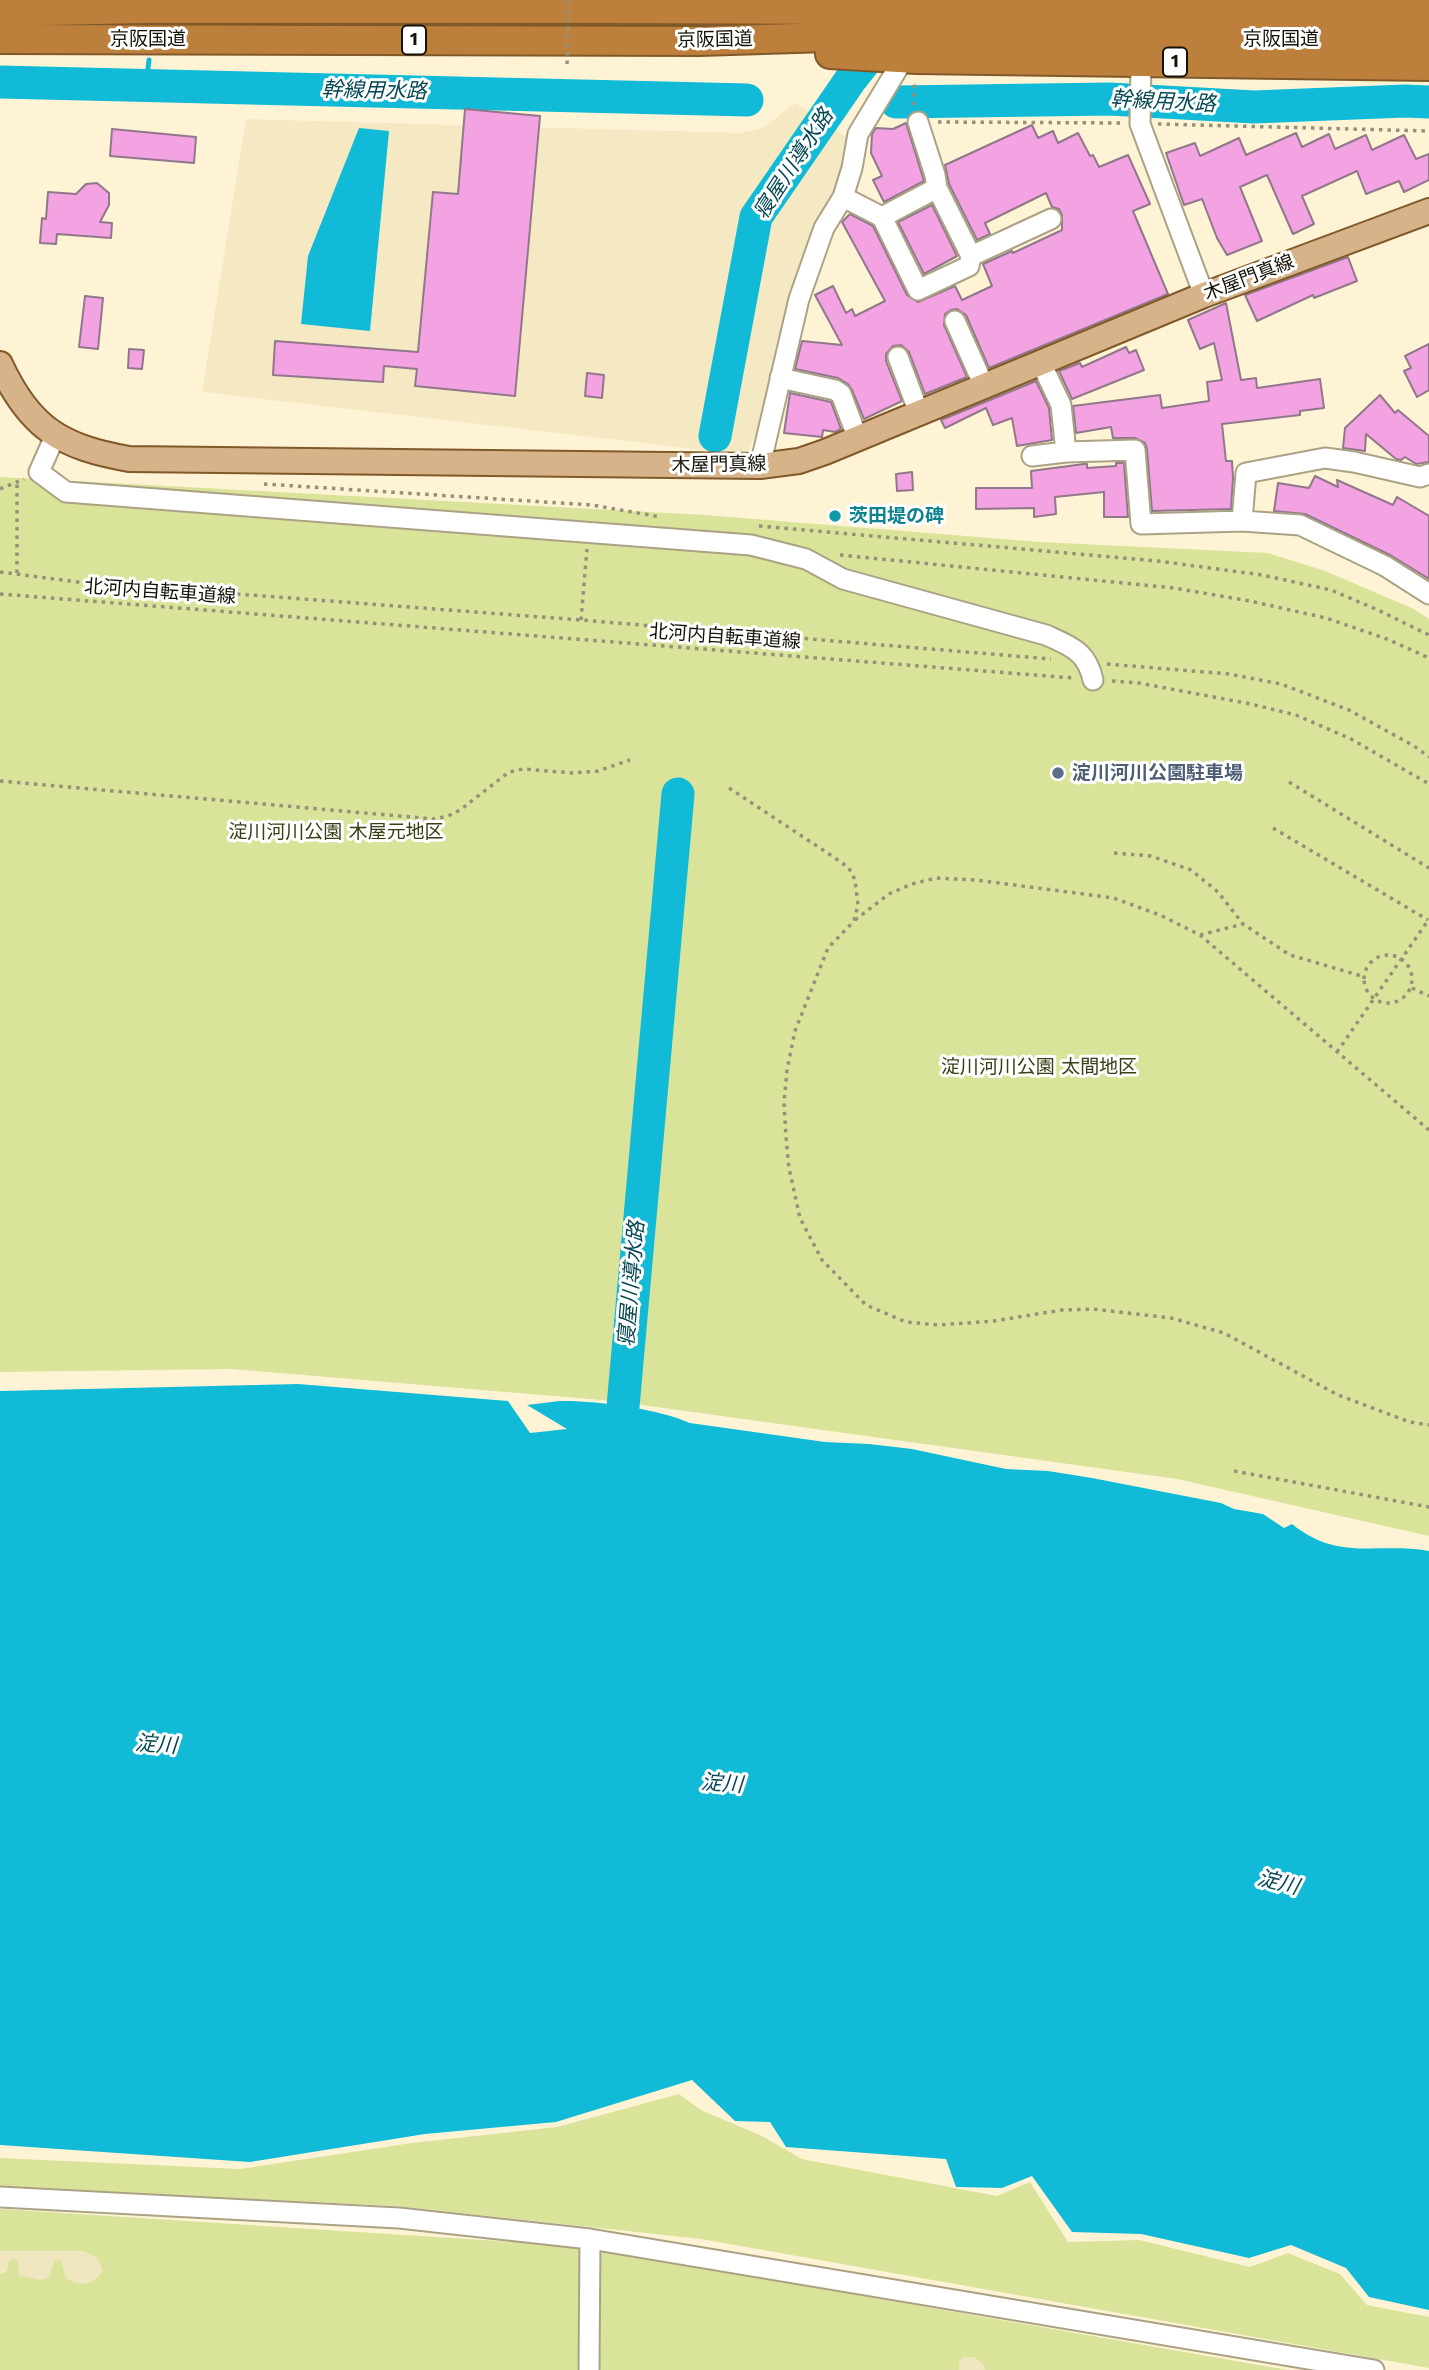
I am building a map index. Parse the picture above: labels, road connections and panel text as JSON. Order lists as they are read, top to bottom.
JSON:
{
  "streets": {
    "highway": ["京阪国道", "1"],
    "main road": ["木屋門真線"],
    "path": ["北河内自転車道線"]
  },
  "crossings": [
    ["京阪国道", "1"]
  ],
  "water": ["幹線用水路", "寝屋川導水路", "淀川"],
  "parks": ["淀川河川公園 木屋元地区", "淀川河川公園 太間地区"],
  "places": ["茨田堤の碑", "淀川河川公園駐車場"]
}
